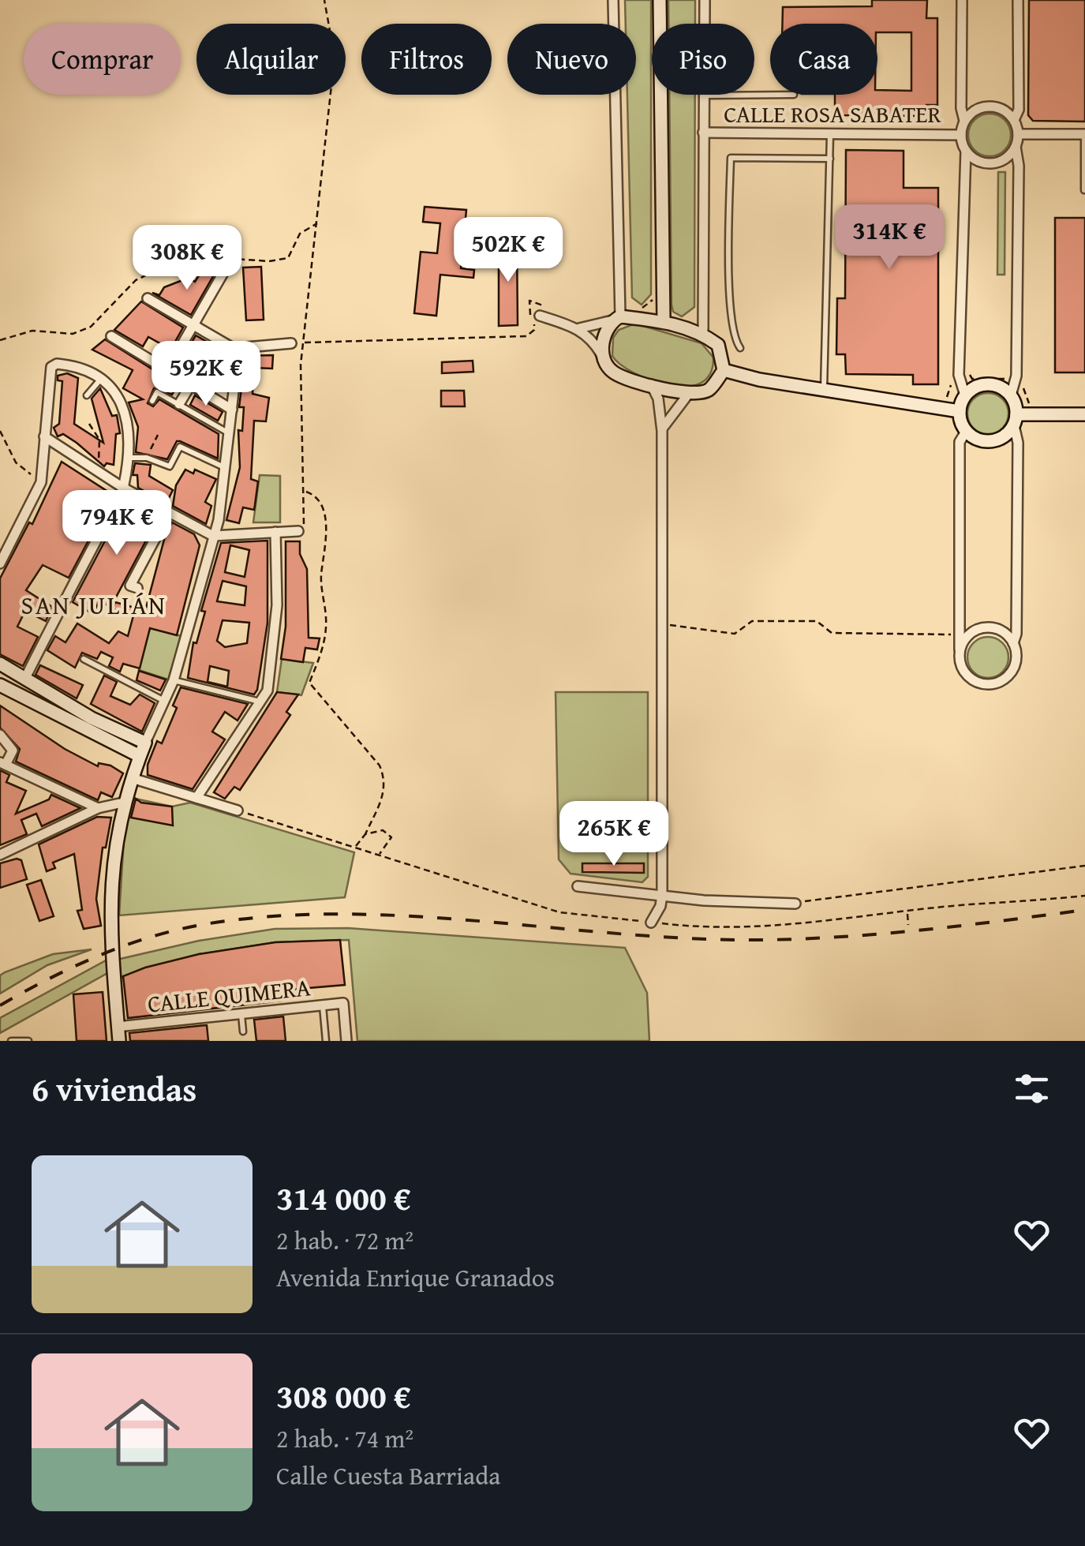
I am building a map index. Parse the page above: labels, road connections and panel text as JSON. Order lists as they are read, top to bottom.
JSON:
{
  "streets": {
    "street": ["CALLE ROSA SABATER", "CALLE QUIMERA"]
  },
  "districts": ["SAN JULIÁN"],
  "page": {
    "chip": [
      "Comprar",
      "Alquilar",
      "Filtros",
      "Nuevo",
      "Piso",
      "Casa"
    ],
    "price": [
      "314K €",
      "502K €",
      "308K €",
      "592K €",
      "794K €",
      "265K €"
    ],
    "heading": "6 viviendas",
    "list": [
      {
        "name": "314 000 €",
        "note": "2 hab. · 72 m² · Avenida Enrique Granados"
      },
      {
        "name": "308 000 €",
        "note": "2 hab. · 74 m² · Calle Cuesta Barriada"
      }
    ]
  }
}
